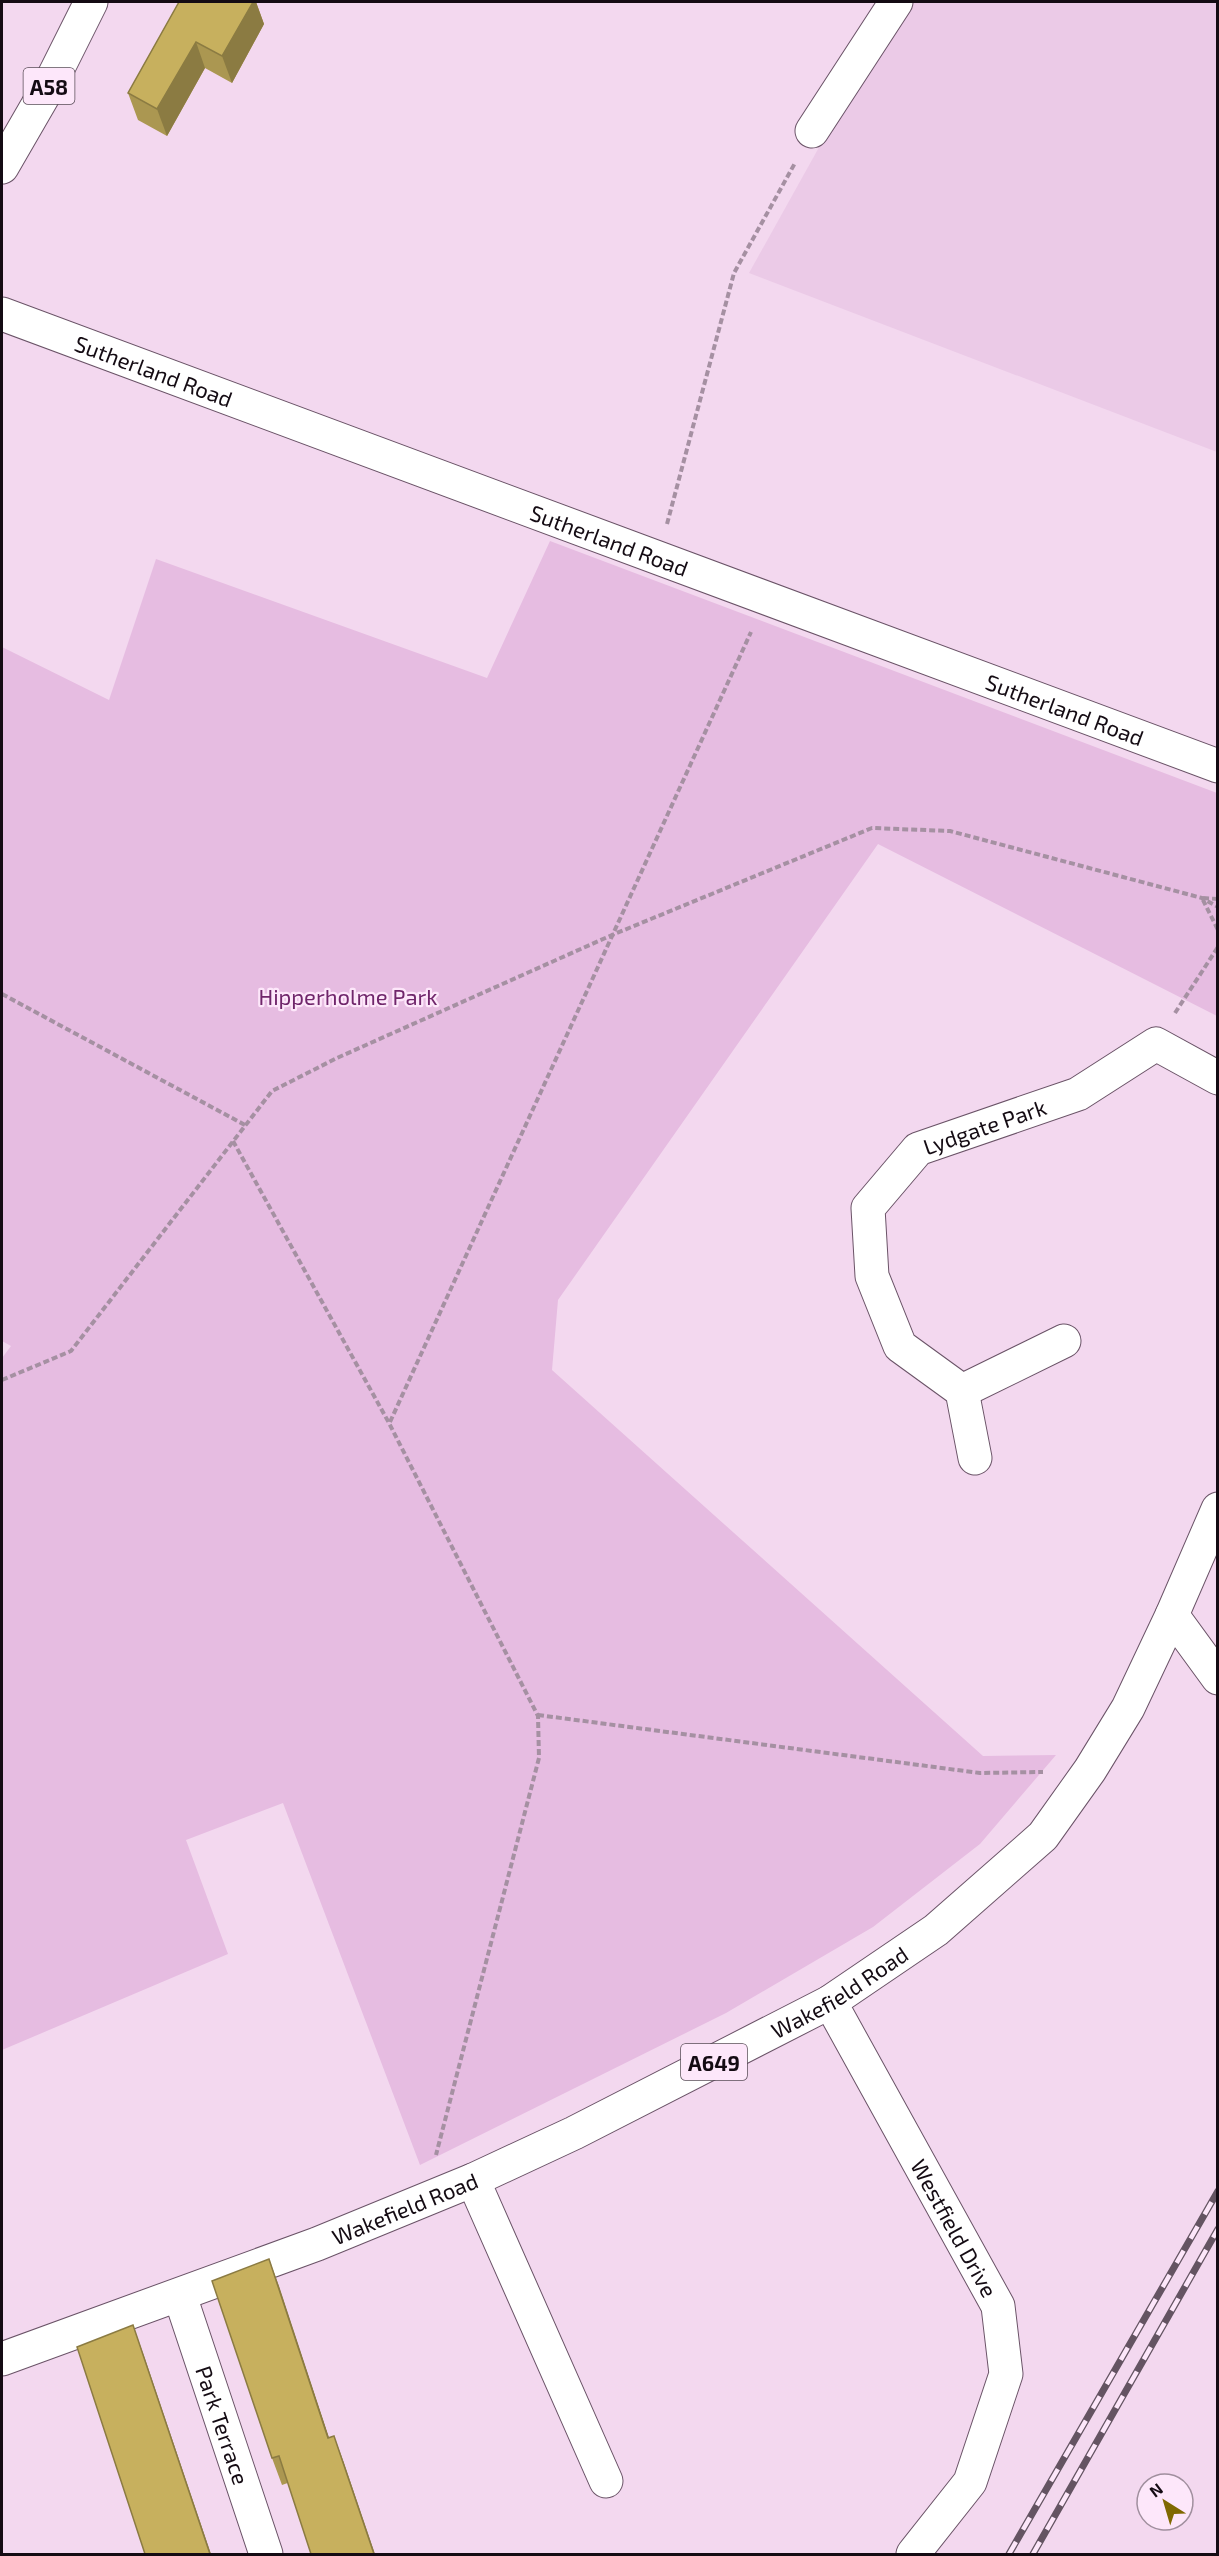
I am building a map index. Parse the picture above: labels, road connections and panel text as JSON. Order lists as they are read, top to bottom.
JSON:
{
  "streets": {
    "main road": [
      "A58",
      "Sutherland Road",
      "Lydgate Park",
      "Wakefield Road",
      "A649",
      "Westfield Drive",
      "Park Terrace"
    ]
  },
  "crossings": [
    ["Wakefield Road", "Westfield Drive"],
    ["Wakefield Road", "Park Terrace"]
  ],
  "parks": ["Hipperholme Park"],
  "north": "top left"
}
